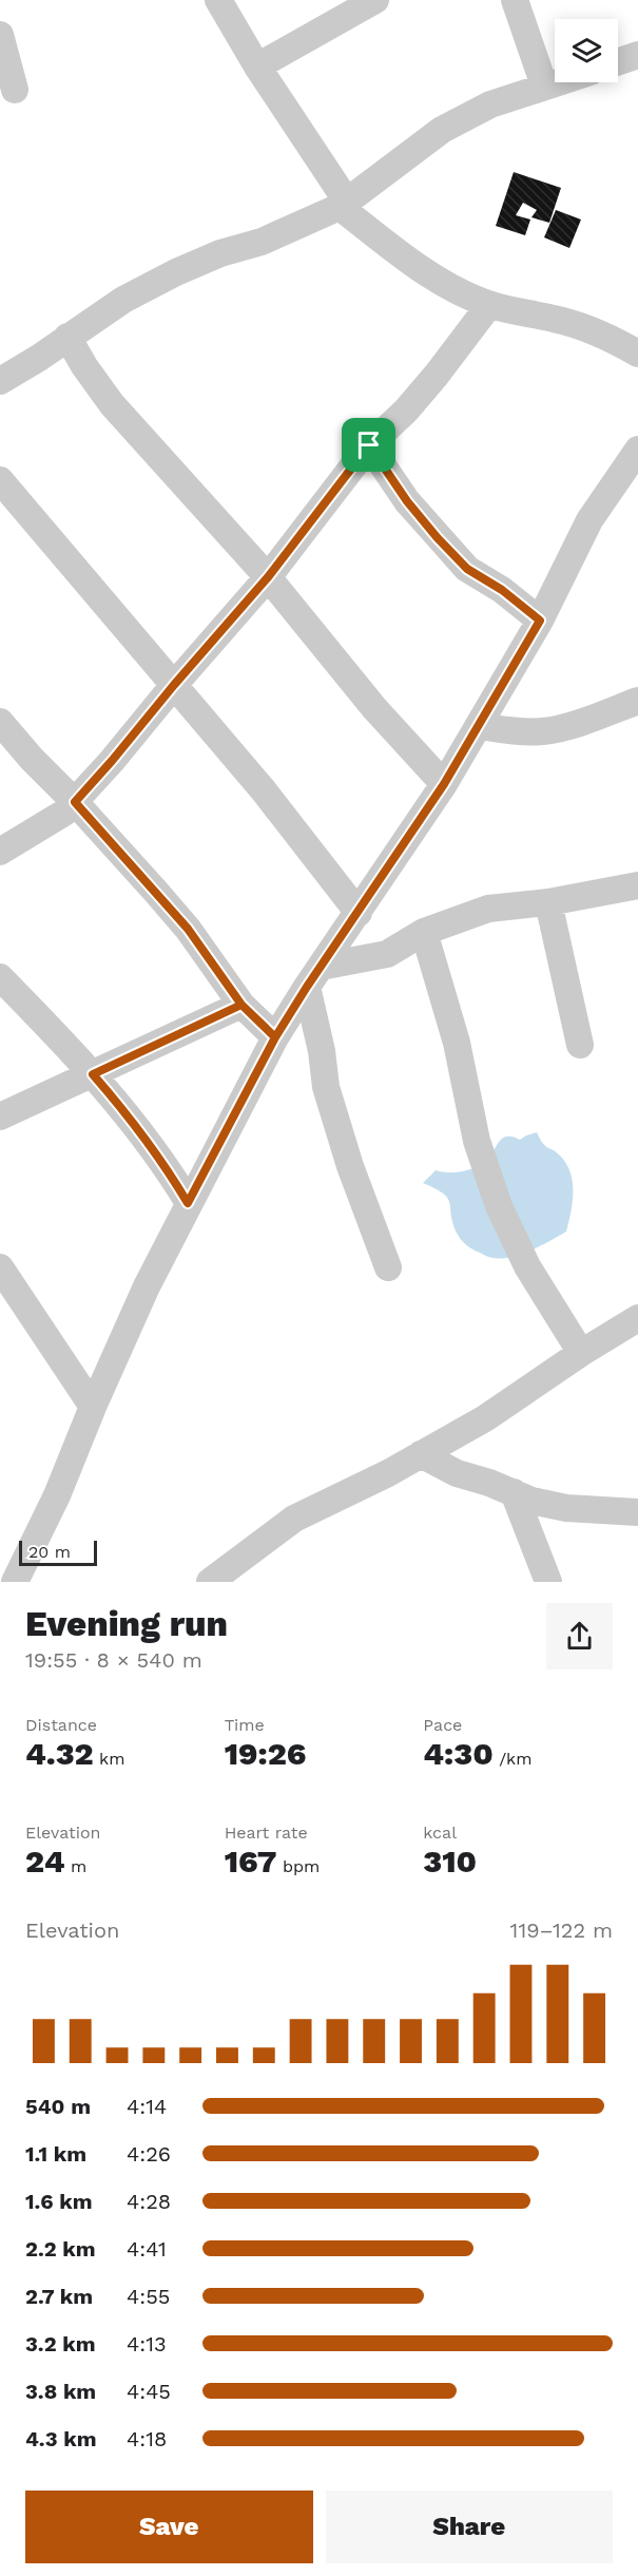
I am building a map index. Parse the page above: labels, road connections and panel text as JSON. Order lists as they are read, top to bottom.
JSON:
{
  "scale_bar": "20 m",
  "page": {
    "scale": "20 m",
    "heading": ["Evening run", "19:55 · 8 × 540 m"],
    "stats": [
      ["Distance", "4.32 km"],
      ["Time", "19:26"],
      ["Pace", "4:30 /km"],
      ["Elevation", "24 m"],
      ["Heart rate", "167 bpm"],
      ["kcal", "310"]
    ],
    "chart": ["Elevation", "119–122 m"],
    "list": [
      {
        "name": "540 m",
        "note": "4:14"
      },
      {
        "name": "1.1 km",
        "note": "4:26"
      },
      {
        "name": "1.6 km",
        "note": "4:28"
      },
      {
        "name": "2.2 km",
        "note": "4:41"
      },
      {
        "name": "2.7 km",
        "note": "4:55"
      },
      {
        "name": "3.2 km",
        "note": "4:13"
      },
      {
        "name": "3.8 km",
        "note": "4:45"
      },
      {
        "name": "4.3 km",
        "note": "4:18"
      }
    ],
    "buttons": ["Save", "Share"]
  }
}
